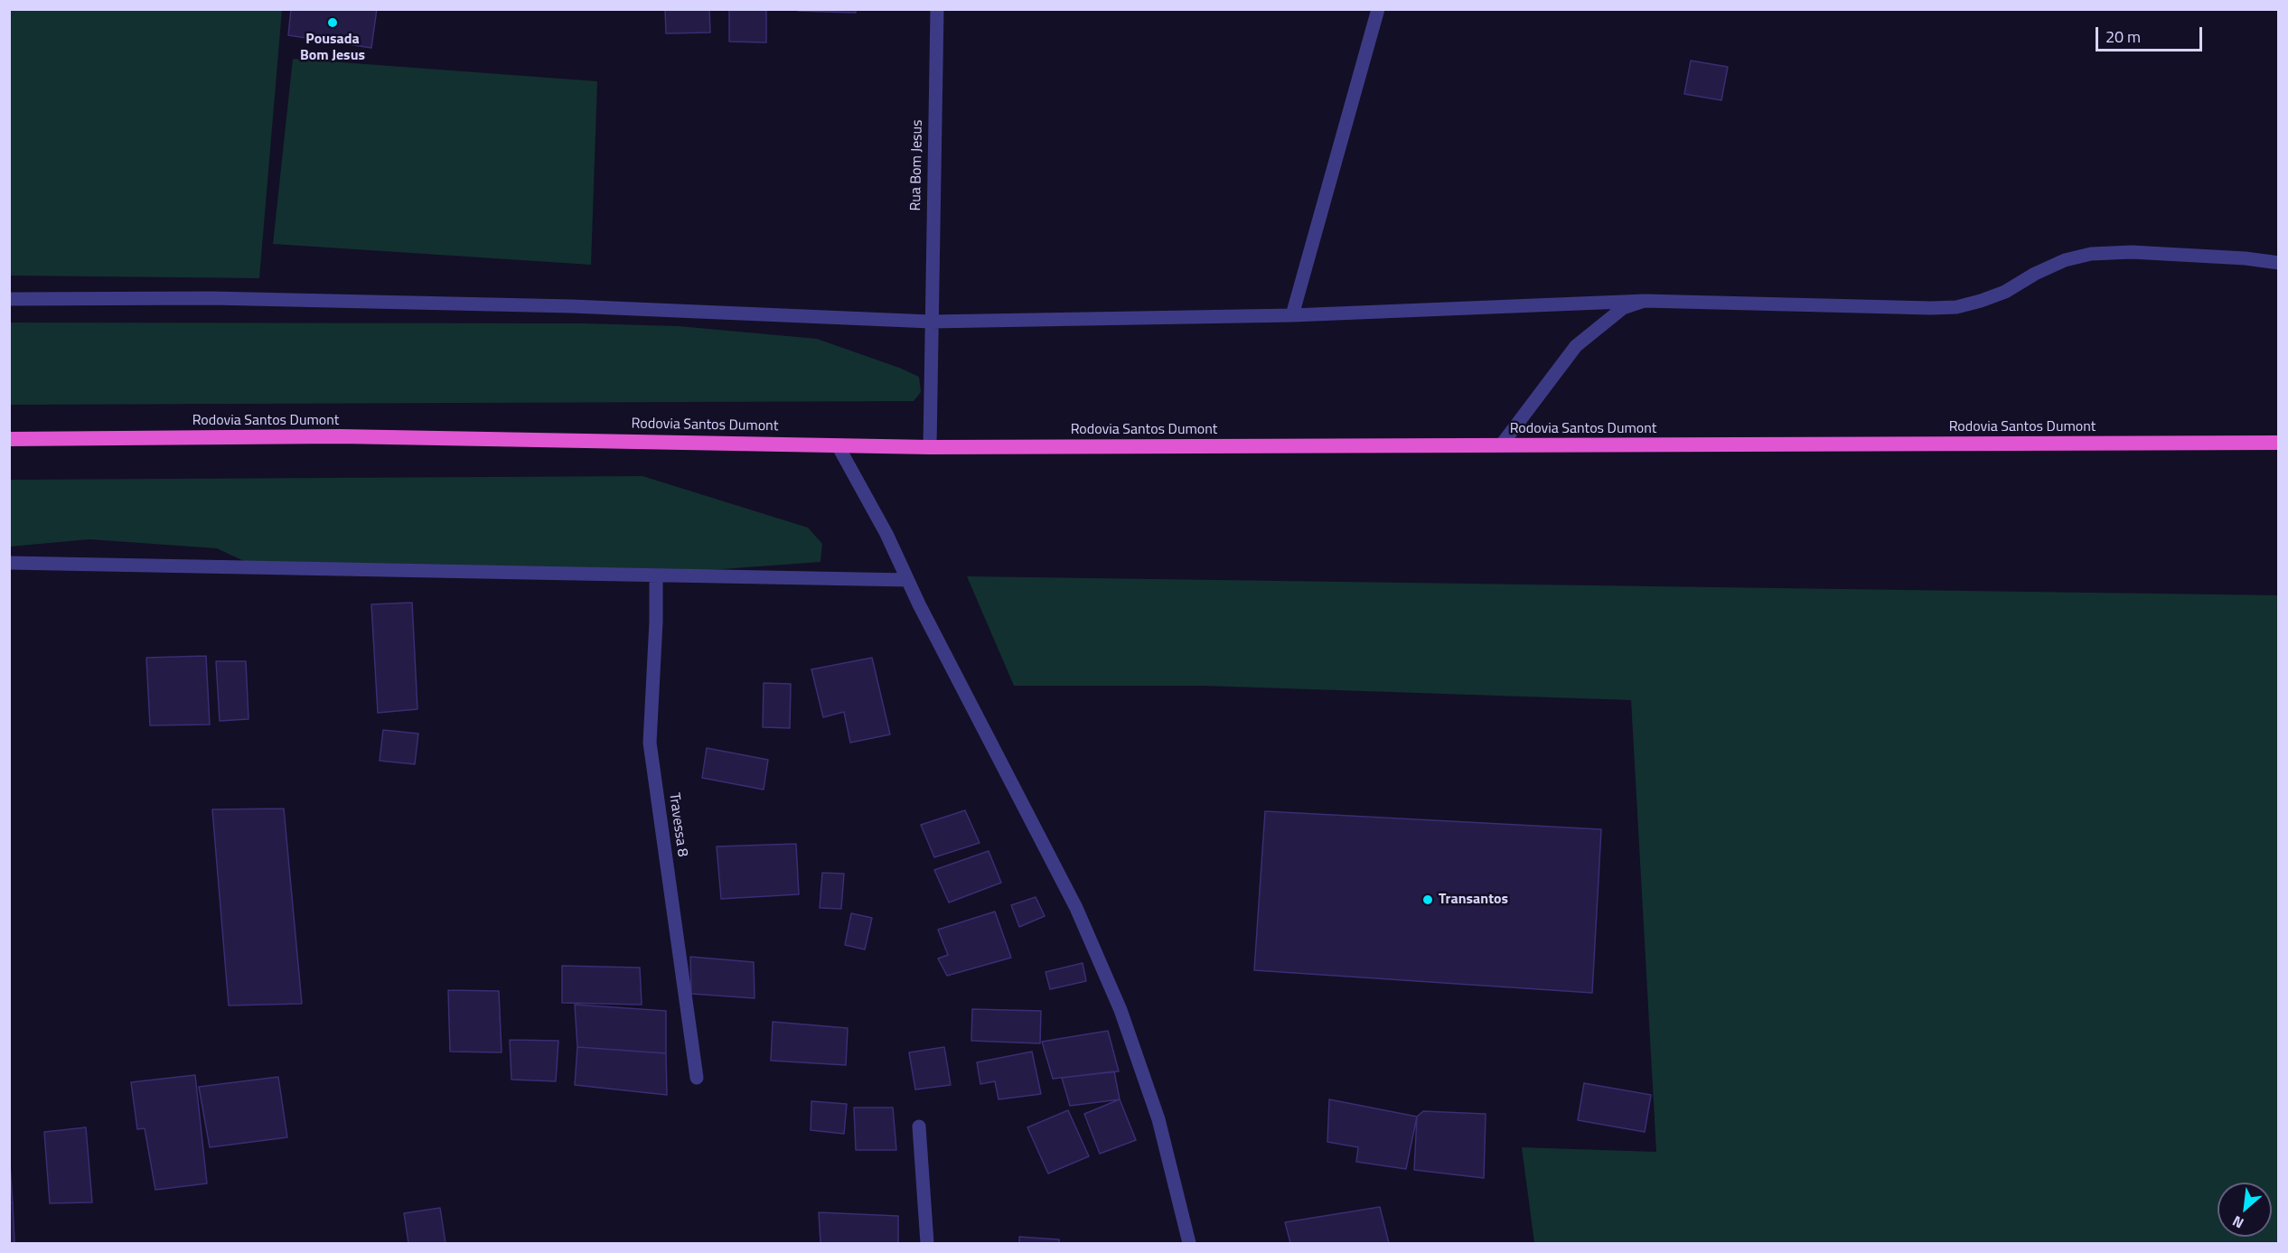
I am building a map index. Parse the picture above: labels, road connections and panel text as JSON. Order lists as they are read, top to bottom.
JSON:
{
  "streets": {
    "highway": ["Rodovia Santos Dumont"],
    "street": ["Rua Bom Jesus", "Travessa 8"]
  },
  "crossings": [
    ["Rua Bom Jesus", "Rodovia Santos Dumont"]
  ],
  "places": ["Pousada Bom Jesus", "Transantos"],
  "scale_bar": "20 m",
  "north": "bottom left"
}
